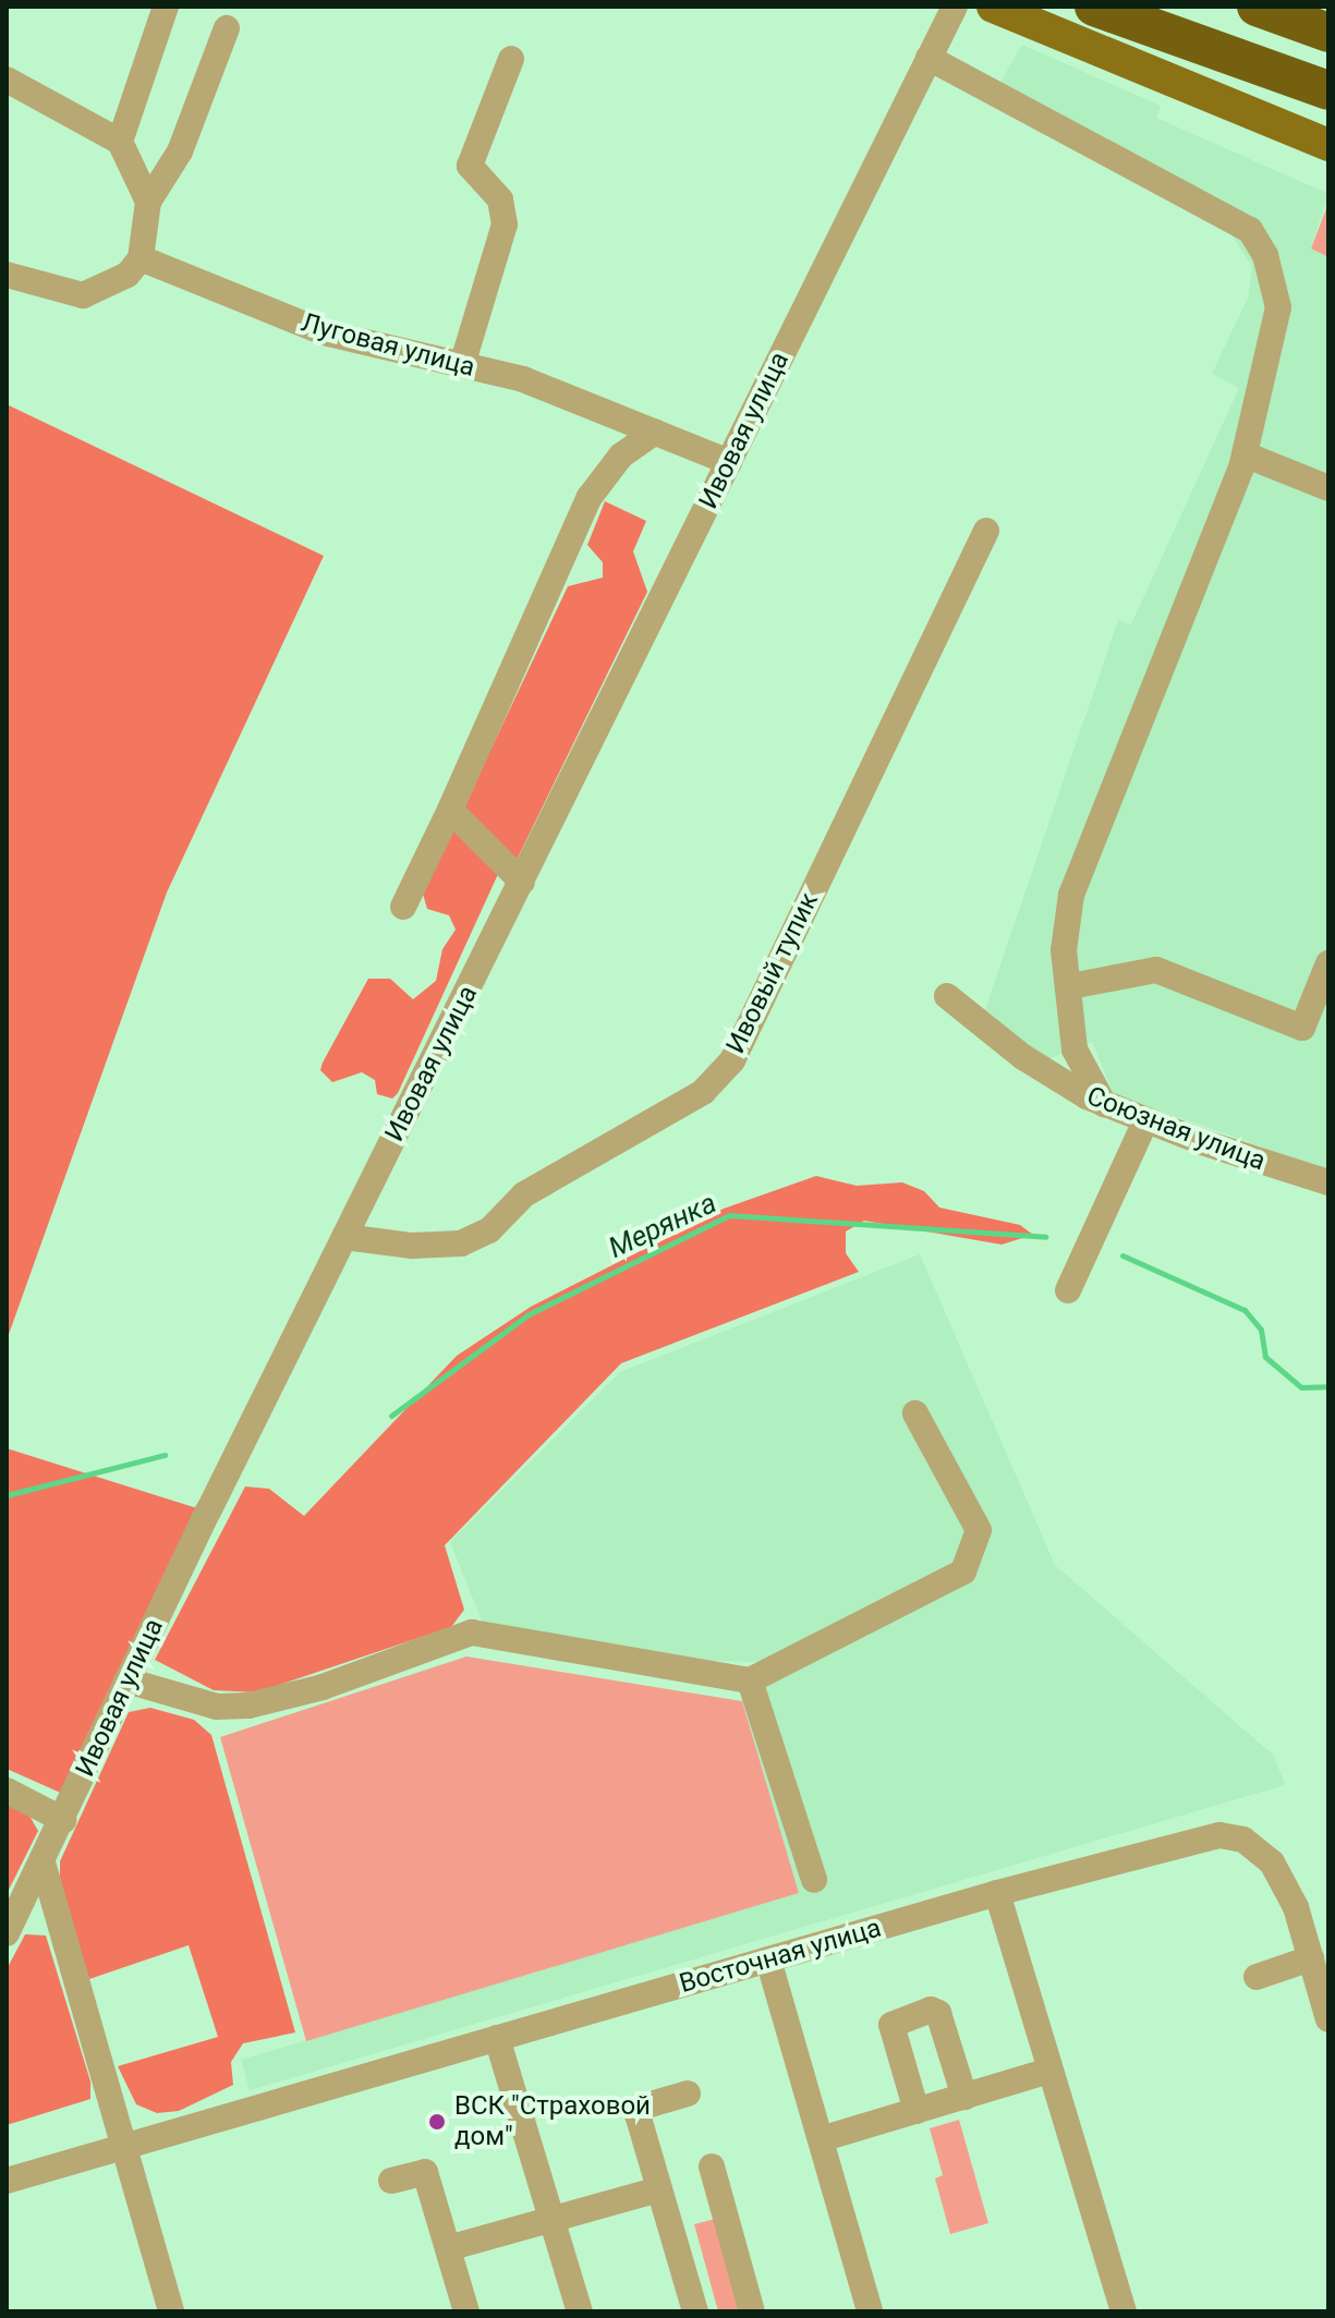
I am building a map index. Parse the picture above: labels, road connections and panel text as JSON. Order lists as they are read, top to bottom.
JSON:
{
  "streets": {
    "street": [
      "Луговая улица",
      "Ивовая улица",
      "Ивовый тупик",
      "Союзная улица",
      "Восточная улица"
    ]
  },
  "crossings": [
    ["Луговая улица", "Ивовая улица"],
    ["Ивовая улица", "Ивовый тупик"]
  ],
  "water": ["Мерянка"],
  "places": ["ВСК \"Страховой дом\""]
}
